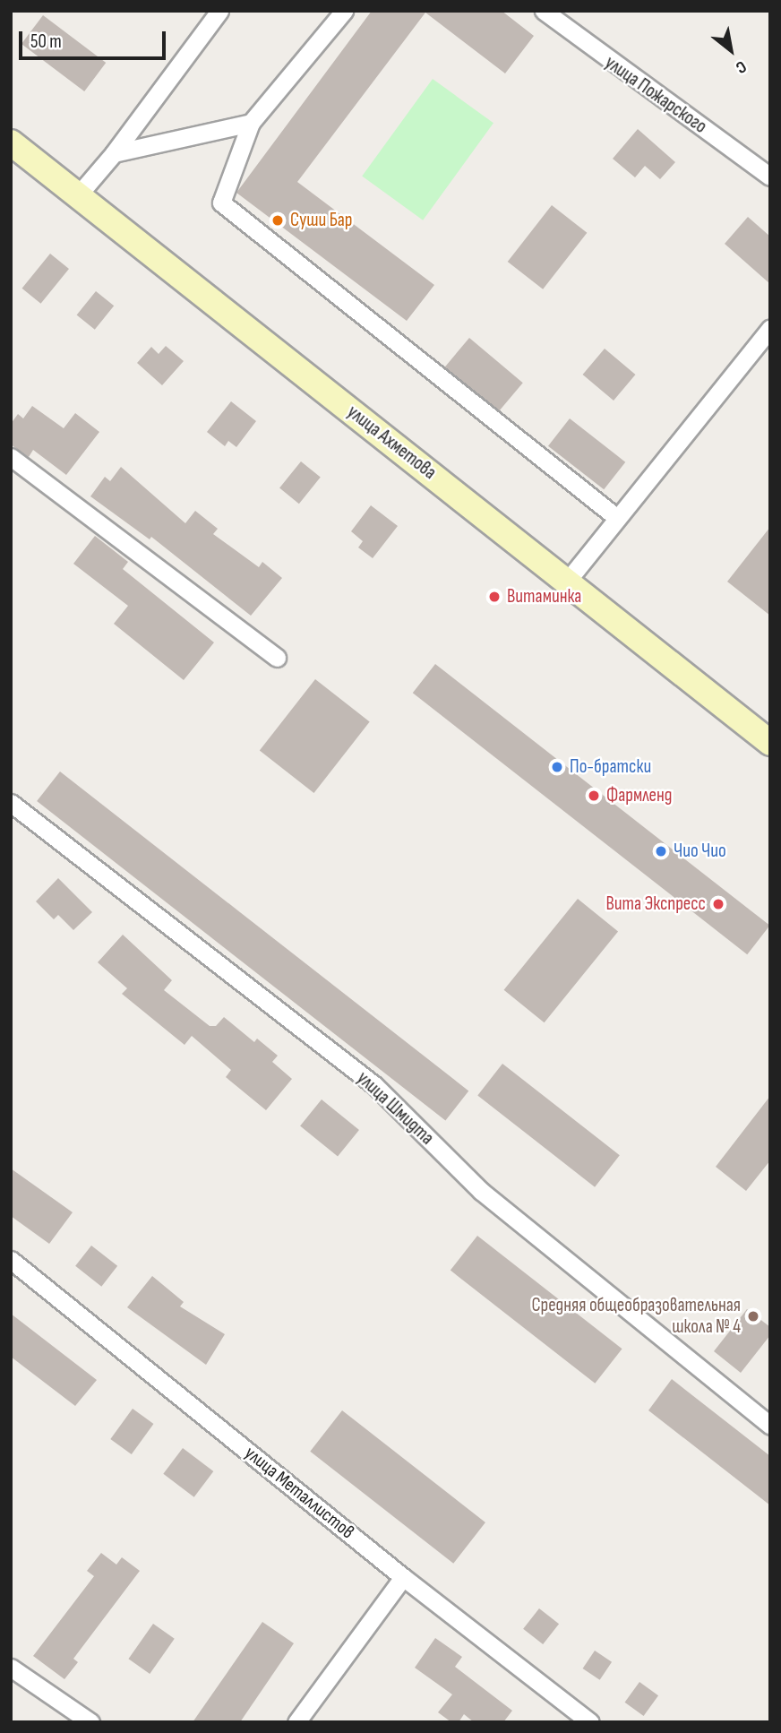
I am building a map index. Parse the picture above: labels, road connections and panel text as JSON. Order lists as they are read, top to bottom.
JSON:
{
  "streets": {
    "main road": ["улица Ахметова"],
    "street": ["улица Пожарского", "улица Шмидта", "улица Металлистов"]
  },
  "places": [
    "Суши Бар",
    "Витаминка",
    "По-братски",
    "Фармленд",
    "Чио Чио",
    "Вита Экспресс",
    "Средняя общеобразовательная школа № 4"
  ],
  "scale_bar": "50 m",
  "north": "bottom right"
}
